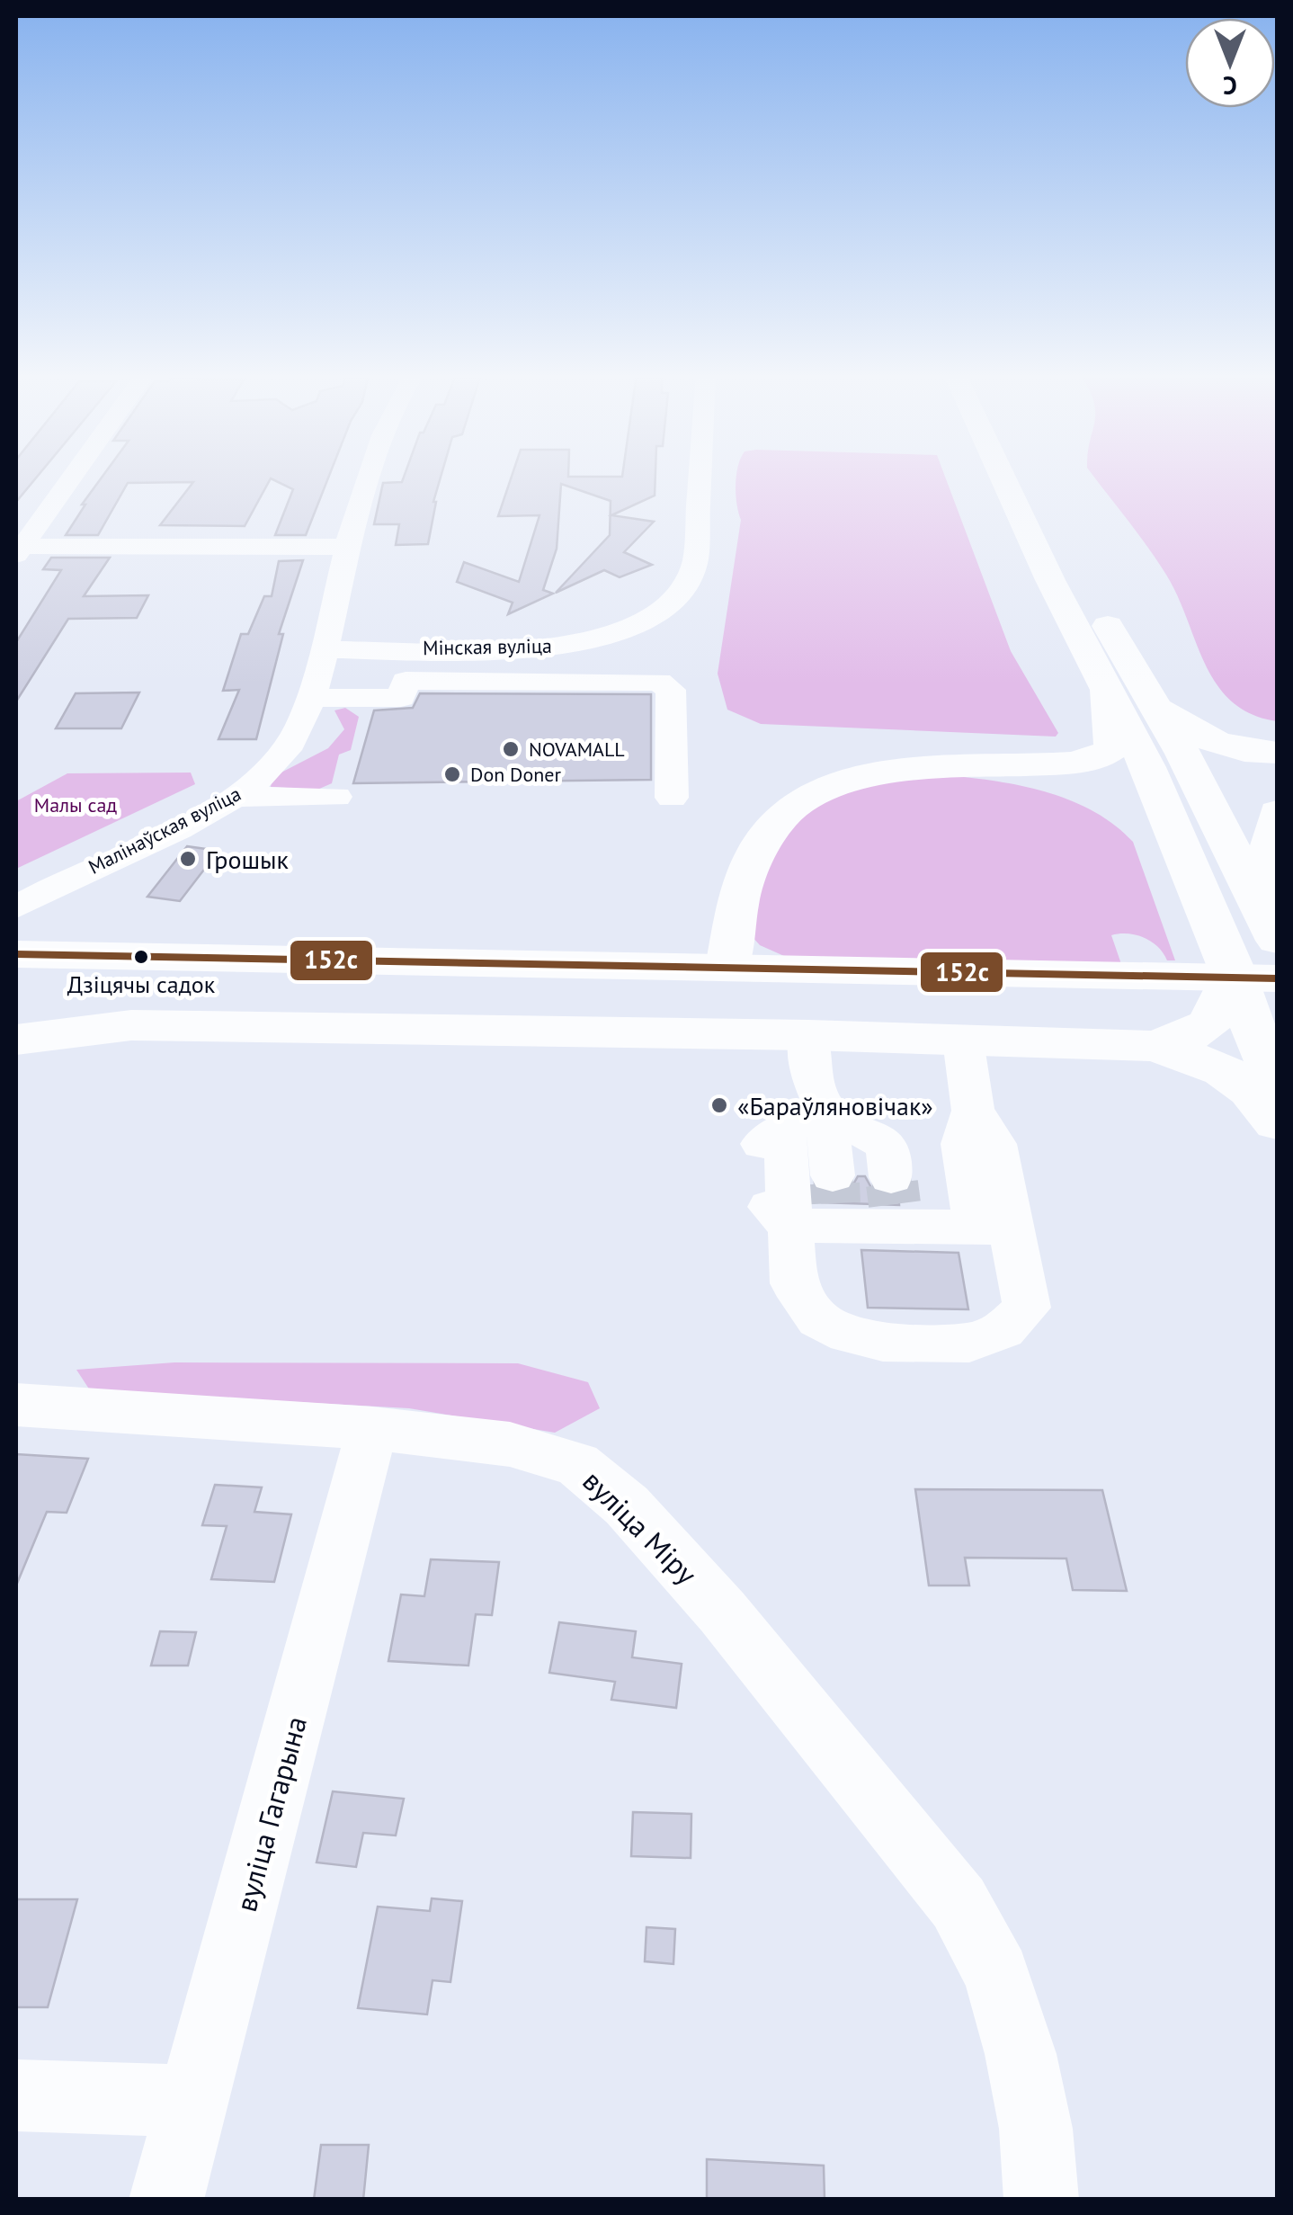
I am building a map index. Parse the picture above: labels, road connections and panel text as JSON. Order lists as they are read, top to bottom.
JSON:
{
  "streets": {
    "street": [
      "Мінская вуліца",
      "Малінаўская вуліца",
      "вуліца Міру",
      "вуліца Гагарына"
    ]
  },
  "crossings": [
    ["Мінская вуліца", "Малінаўская вуліца"],
    ["вуліца Міру", "вуліца Гагарына"]
  ],
  "parks": ["Малы сад"],
  "places": [
    "NOVAMALL",
    "Don Doner",
    "Грошык",
    "Дзіцячы садок",
    "«Бараўляновічак»"
  ],
  "lines": ["transit line 152с"],
  "north": "bottom"
}
